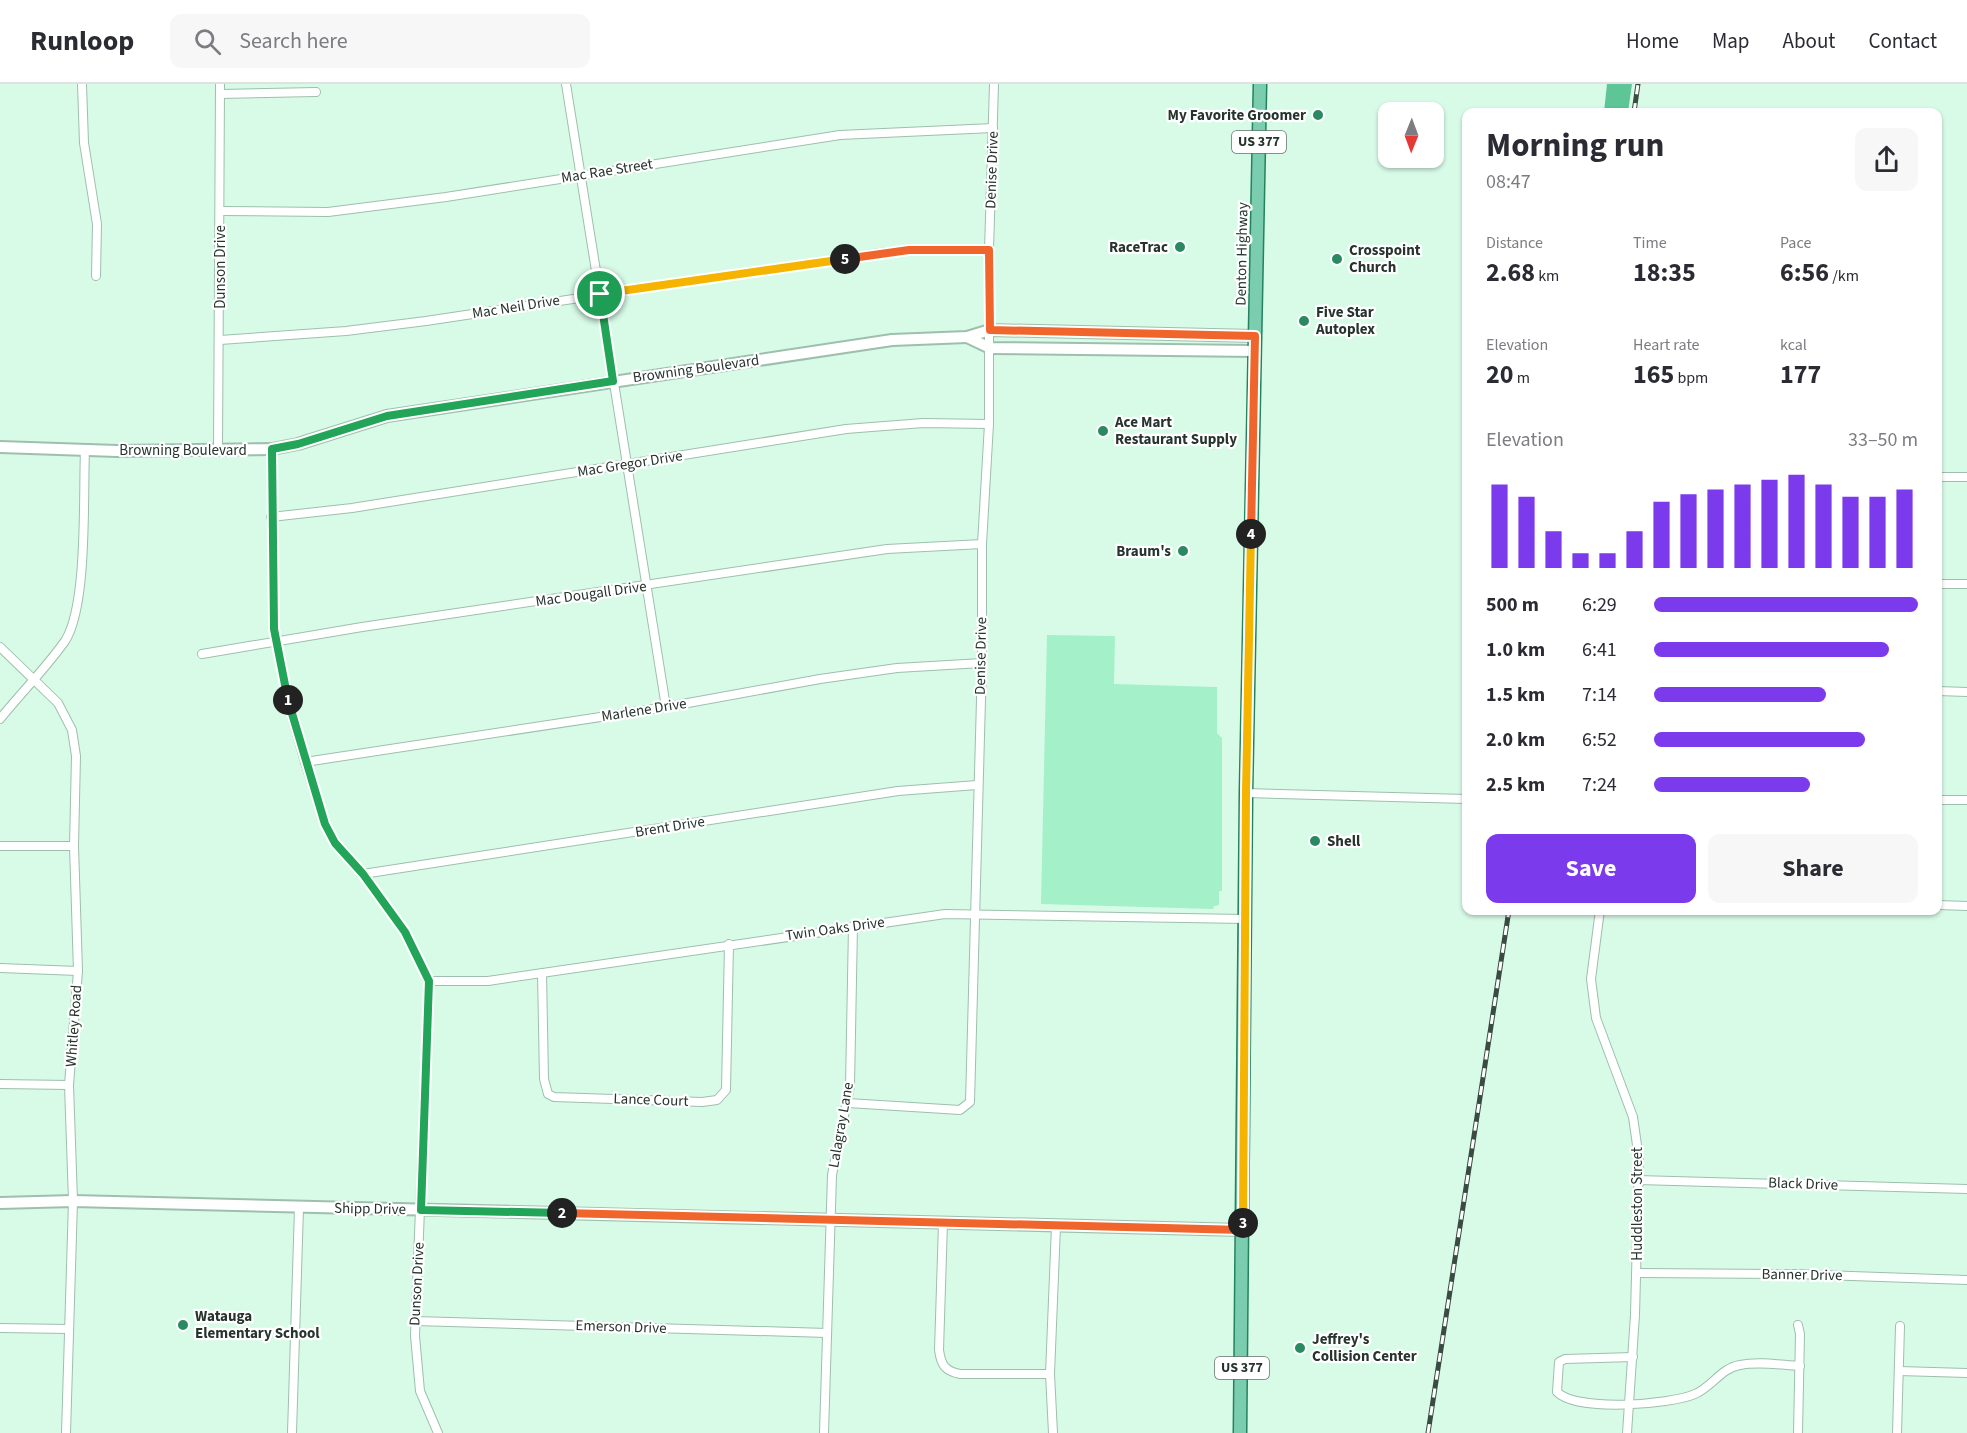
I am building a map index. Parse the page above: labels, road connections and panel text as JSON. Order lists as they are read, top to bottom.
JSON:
{
  "streets": {
    "main road": ["US 377", "Denton Highway"],
    "street": [
      "Denise Drive",
      "Mac Rae Street",
      "Dunson Drive",
      "Mac Neil Drive",
      "Browning Boulevard",
      "Mac Gregor Drive",
      "Mac Dougall Drive",
      "Marlene Drive",
      "Brent Drive",
      "Twin Oaks Drive",
      "Whitley Road",
      "Lance Court",
      "Lalagray Lane",
      "Black Drive",
      "Huddleston Street",
      "Shipp Drive",
      "Banner Drive",
      "Emerson Drive"
    ]
  },
  "crossings": [
    ["Denise Drive", "Mac Rae Street"],
    ["Denise Drive", "Mac Neil Drive"],
    ["Denise Drive", "Browning Boulevard"],
    ["Denise Drive", "Mac Gregor Drive"],
    ["Denise Drive", "Mac Dougall Drive"],
    ["Denise Drive", "Marlene Drive"],
    ["Denise Drive", "Brent Drive"],
    ["Denise Drive", "Twin Oaks Drive"],
    ["Denise Drive", "Lalagray Lane"],
    ["Mac Rae Street", "Dunson Drive"],
    ["Denton Highway", "Browning Boulevard"],
    ["Denton Highway", "Twin Oaks Drive"],
    ["Denton Highway", "Shipp Drive"],
    ["Dunson Drive", "Mac Neil Drive"],
    ["Dunson Drive", "Browning Boulevard"],
    ["Dunson Drive", "Mac Gregor Drive"],
    ["Dunson Drive", "Mac Dougall Drive"],
    ["Dunson Drive", "Marlene Drive"],
    ["Dunson Drive", "Brent Drive"],
    ["Dunson Drive", "Twin Oaks Drive"],
    ["Dunson Drive", "Shipp Drive"],
    ["Dunson Drive", "Emerson Drive"],
    ["Twin Oaks Drive", "Lance Court"],
    ["Twin Oaks Drive", "Lalagray Lane"],
    ["Whitley Road", "Shipp Drive"],
    ["Lalagray Lane", "Shipp Drive"],
    ["Lalagray Lane", "Emerson Drive"],
    ["Black Drive", "Huddleston Street"],
    ["Huddleston Street", "Banner Drive"]
  ],
  "places": [
    "My Favorite Groomer",
    "RaceTrac",
    "Crosspoint Church",
    "Five Star Autoplex",
    "Ace Mart Restaurant Supply",
    "Braum's",
    "Shell",
    "Watauga Elementary School",
    "Jeffrey's Collision Center"
  ],
  "north": "bottom",
  "page": {
    "header": "Runloop",
    "search": "Search here",
    "nav": [
      "Home",
      "Map",
      "About",
      "Contact"
    ],
    "heading": ["Morning run", "08:47"],
    "stats": [
      ["Distance", "2.68 km"],
      ["Time", "18:35"],
      ["Pace", "6:56 /km"],
      ["Elevation", "20 m"],
      ["Heart rate", "165 bpm"],
      ["kcal", "177"]
    ],
    "pins": [
      "5",
      "4",
      "1",
      "2",
      "3"
    ],
    "chart": ["Elevation", "33–50 m"],
    "list": [
      {
        "name": "500 m",
        "note": "6:29"
      },
      {
        "name": "1.0 km",
        "note": "6:41"
      },
      {
        "name": "1.5 km",
        "note": "7:14"
      },
      {
        "name": "2.0 km",
        "note": "6:52"
      },
      {
        "name": "2.5 km",
        "note": "7:24"
      }
    ],
    "buttons": ["Save", "Share"]
  }
}
